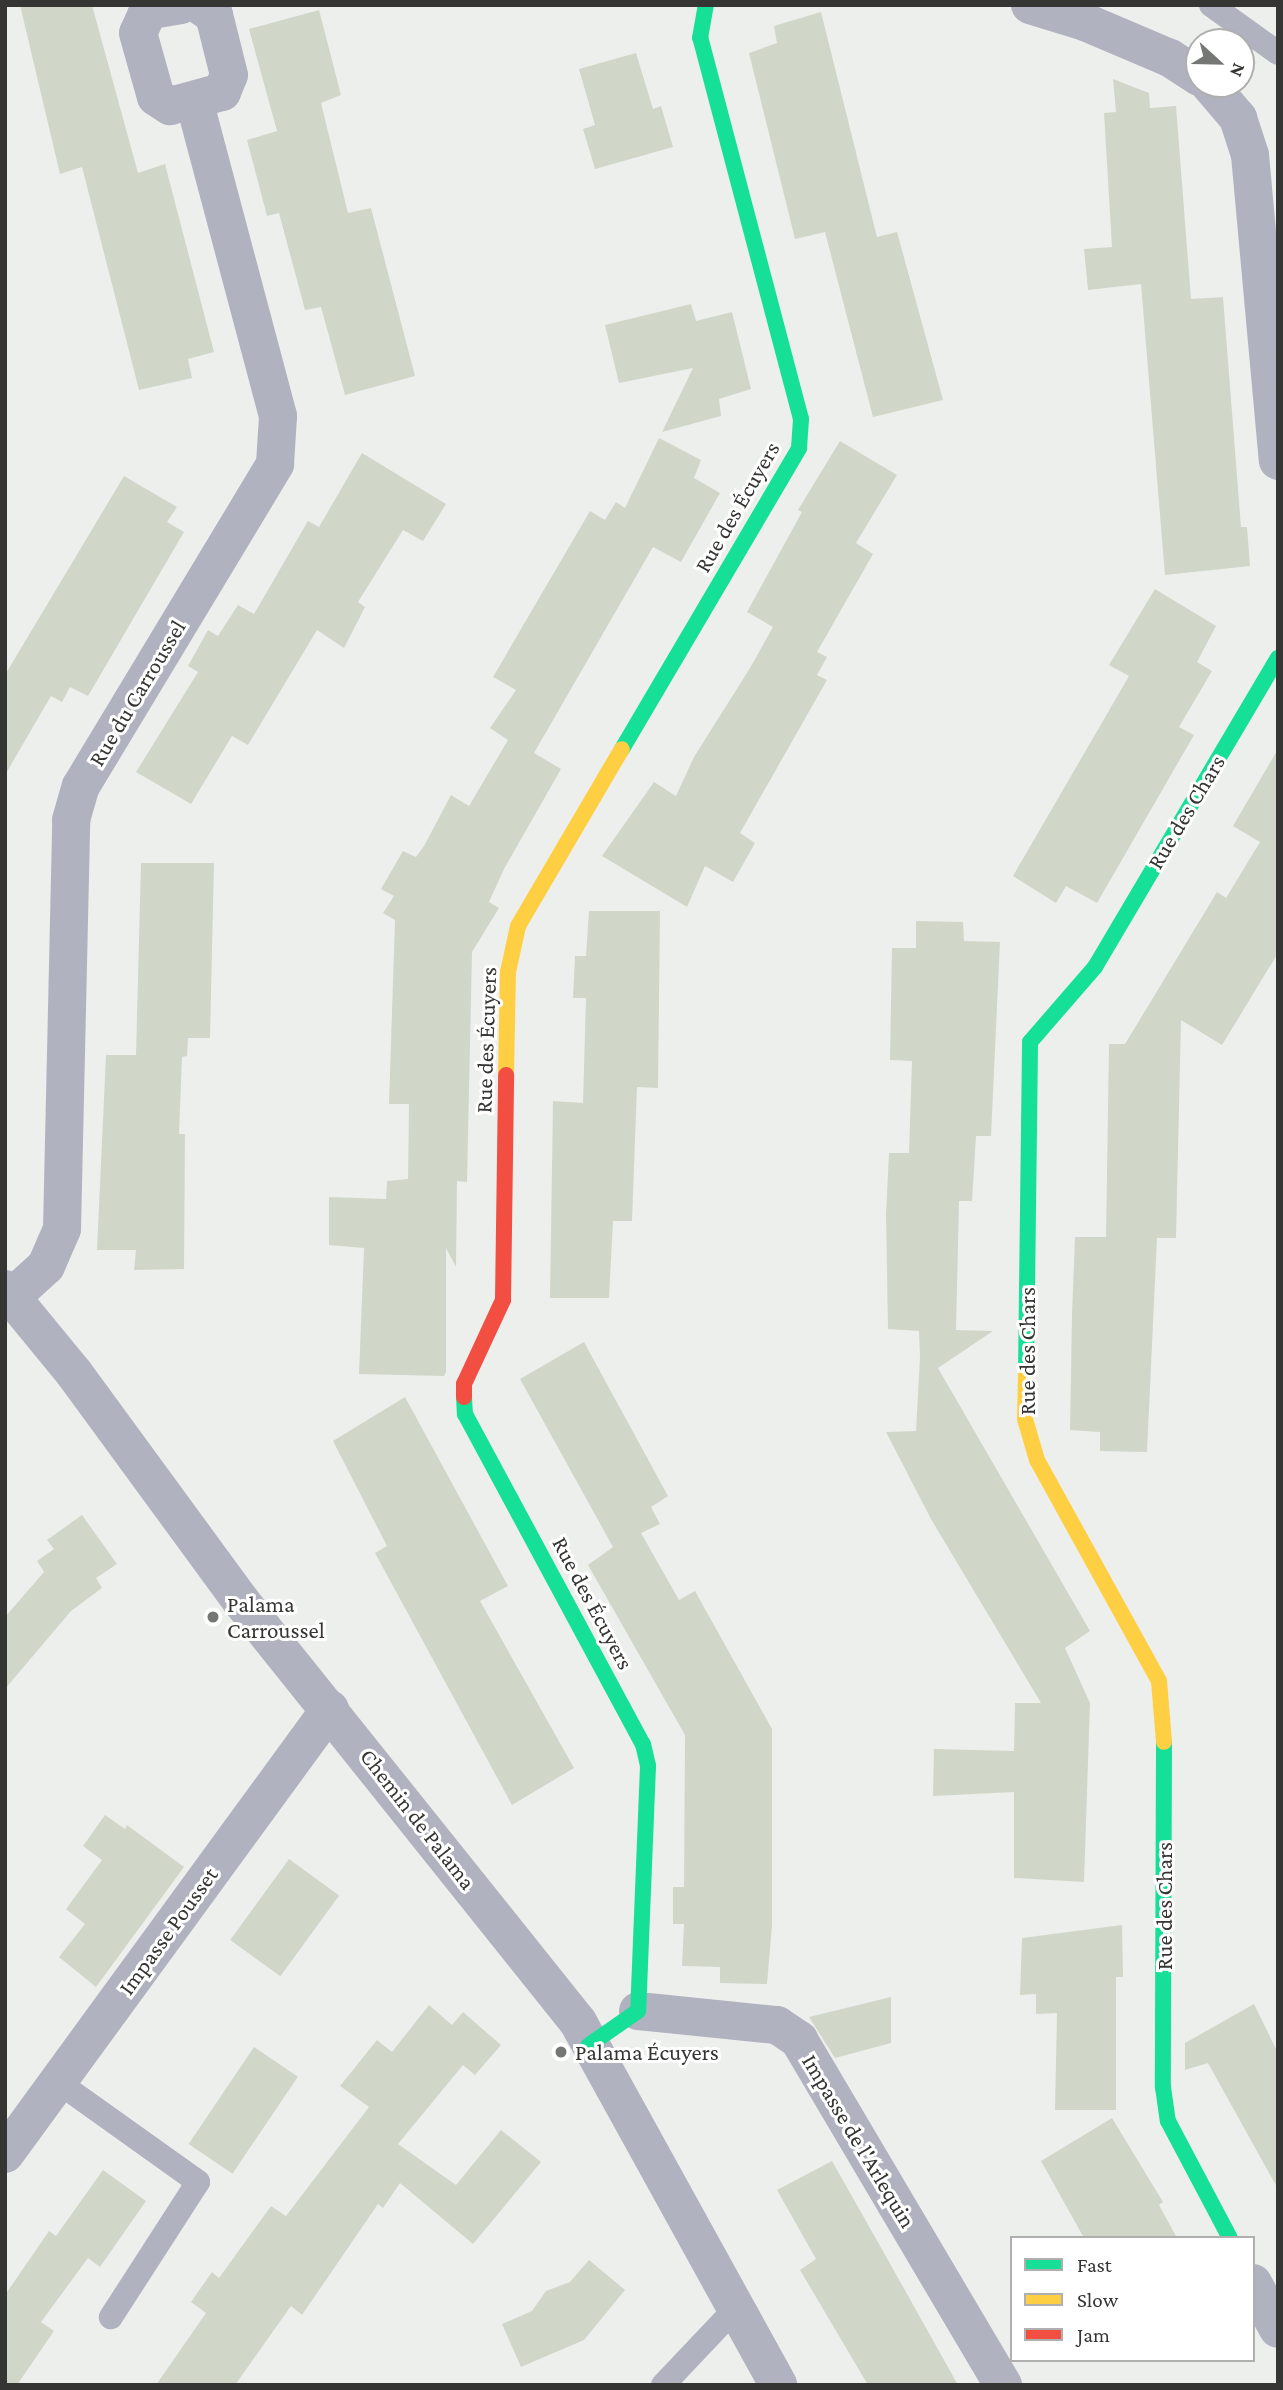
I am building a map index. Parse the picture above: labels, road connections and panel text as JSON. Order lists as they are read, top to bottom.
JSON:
{
  "streets": {
    "street": [
      "Rue des Écuyers",
      "Rue du Carroussel",
      "Rue des Chars",
      "Chemin de Palama",
      "Impasse Pousset",
      "Impasse de l'Arlequin"
    ]
  },
  "crossings": [
    ["Rue des Écuyers", "Impasse de l'Arlequin"],
    ["Rue du Carroussel", "Chemin de Palama"],
    ["Chemin de Palama", "Impasse Pousset"]
  ],
  "places": ["Palama Carroussel", "Palama Écuyers"],
  "legend": ["Fast", "Slow", "Jam"],
  "north": "right"
}
